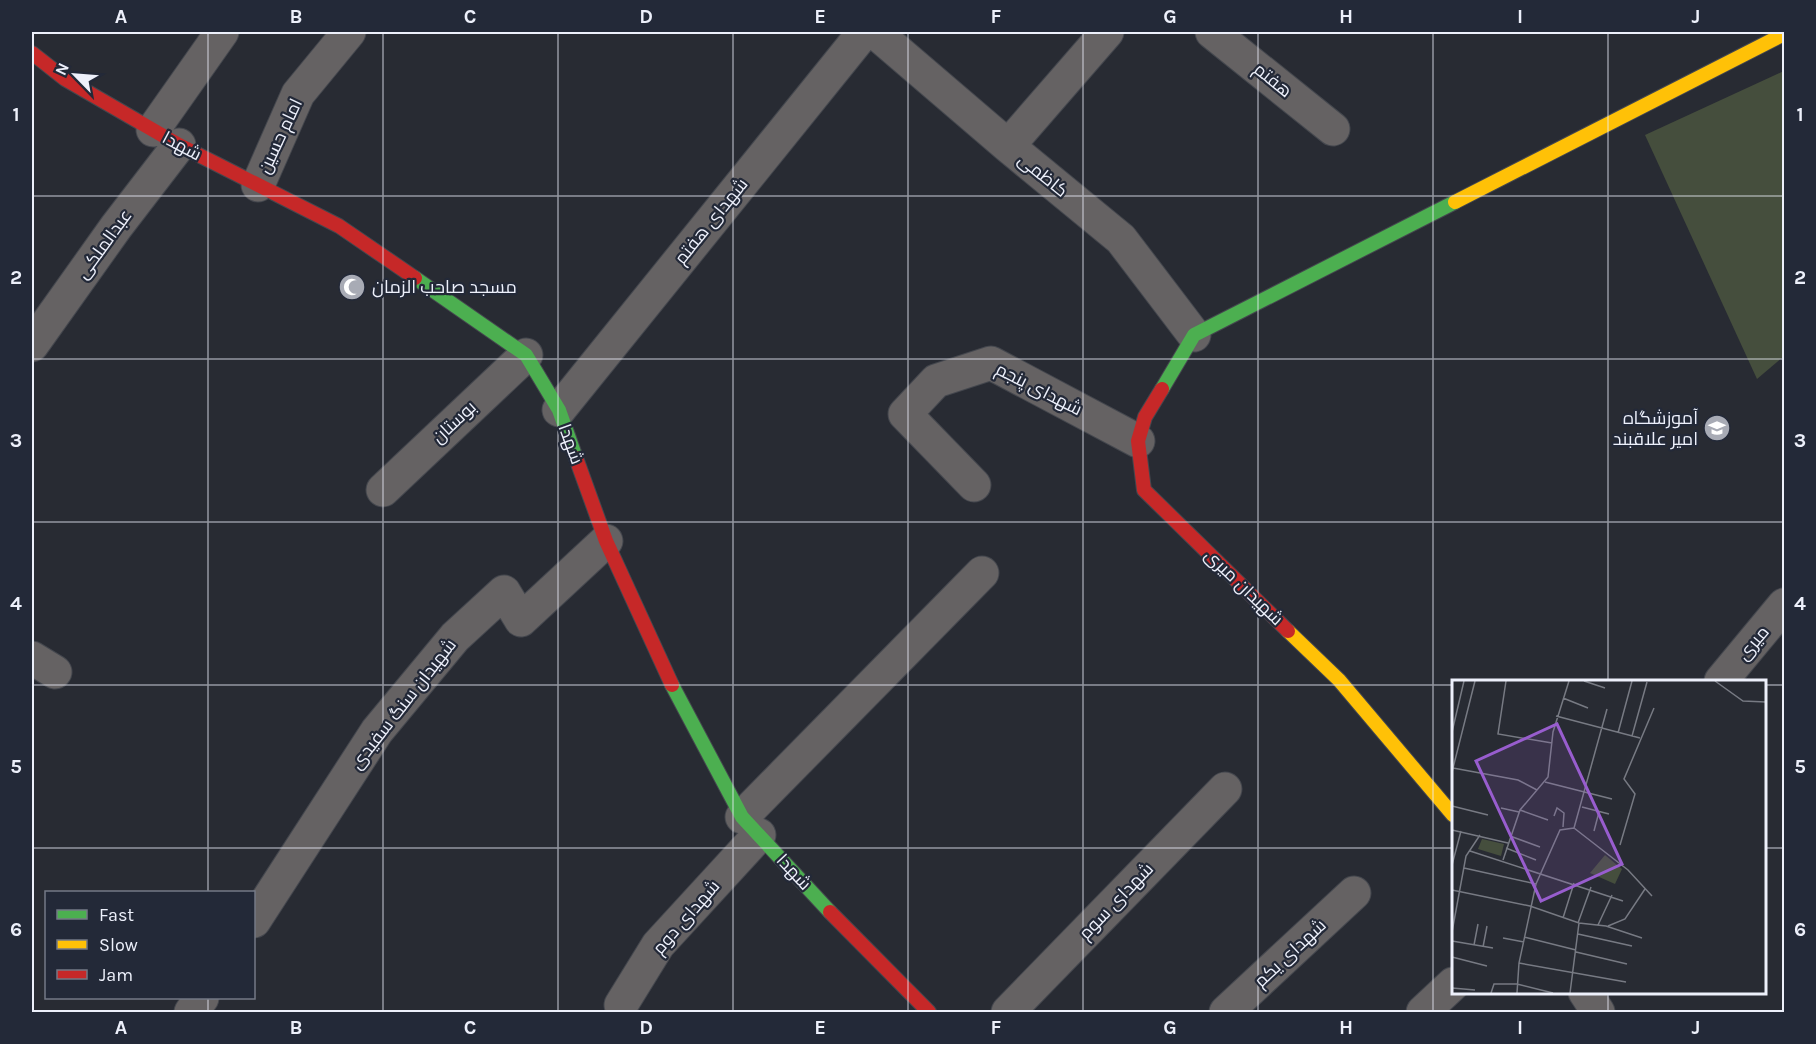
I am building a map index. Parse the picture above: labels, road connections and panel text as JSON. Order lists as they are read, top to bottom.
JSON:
{
  "streets": {
    "street": [
      "هفتم",
      "امام حسین",
      "شهدا",
      "کاظمی",
      "شهدای هفتم",
      "عبدالملکی",
      "شهدای پنجم",
      "بوستان",
      "شهیدان میری",
      "میری",
      "شهیدان سنگ سفیدی",
      "شهدای سوم",
      "شهدای دوم",
      "شهدای یکم"
    ]
  },
  "crossings": [
    ["امام حسین", "شهدا"],
    ["شهدا", "شهدای هفتم"],
    ["شهدا", "عبدالملکی"],
    ["شهدا", "بوستان"],
    ["شهدا", "شهیدان سنگ سفیدی"],
    ["شهدا", "شهدای دوم"],
    ["کاظمی", "شهیدان میری"],
    ["شهدای پنجم", "شهیدان میری"]
  ],
  "places": {
    "mosque": ["مسجد صاحب الزمان"],
    "school or university": ["آموزشگاه امیر علاقبند"]
  },
  "legend": ["Fast", "Slow", "Jam"],
  "north": "top left",
  "grid": {
    "columns": [
      "A",
      "B",
      "C",
      "D",
      "E",
      "F",
      "G",
      "H",
      "I",
      "J"
    ],
    "rows": [
      "1",
      "2",
      "3",
      "4",
      "5",
      "6"
    ]
  }
}
